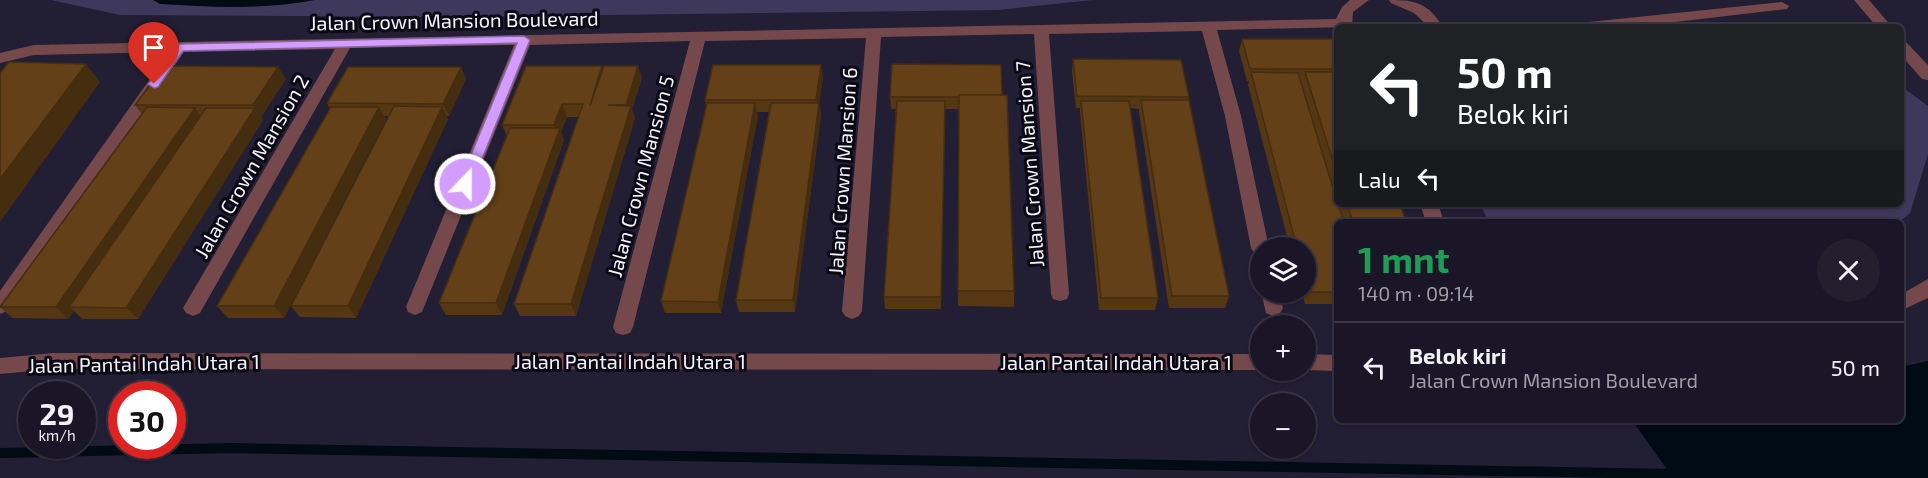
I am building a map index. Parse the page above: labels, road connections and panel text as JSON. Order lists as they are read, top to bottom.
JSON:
{
  "streets": {
    "street": [
      "Jalan Crown Mansion Boulevard",
      "Jalan Crown Mansion 7",
      "Jalan Crown Mansion 2",
      "Jalan Crown Mansion 6",
      "Jalan Crown Mansion 5",
      "Jalan Pantai Indah Utara 1"
    ]
  },
  "crossings": [
    ["Jalan Crown Mansion Boulevard", "Jalan Crown Mansion 7"],
    ["Jalan Crown Mansion Boulevard", "Jalan Crown Mansion 2"],
    ["Jalan Crown Mansion Boulevard", "Jalan Crown Mansion 6"],
    ["Jalan Crown Mansion Boulevard", "Jalan Crown Mansion 5"]
  ],
  "page": {
    "turn": ["50 m", "Belok kiri"],
    "then": "Lalu",
    "heading": ["1 mnt", "140 m · 09:14"],
    "map_buttons": ["+", "−"],
    "list": [
      {
        "name": "Belok kiri",
        "note": "Jalan Crown Mansion Boulevard",
        "value": "50 m"
      }
    ],
    "speed": "29 km/h",
    "limit": "30"
  }
}
